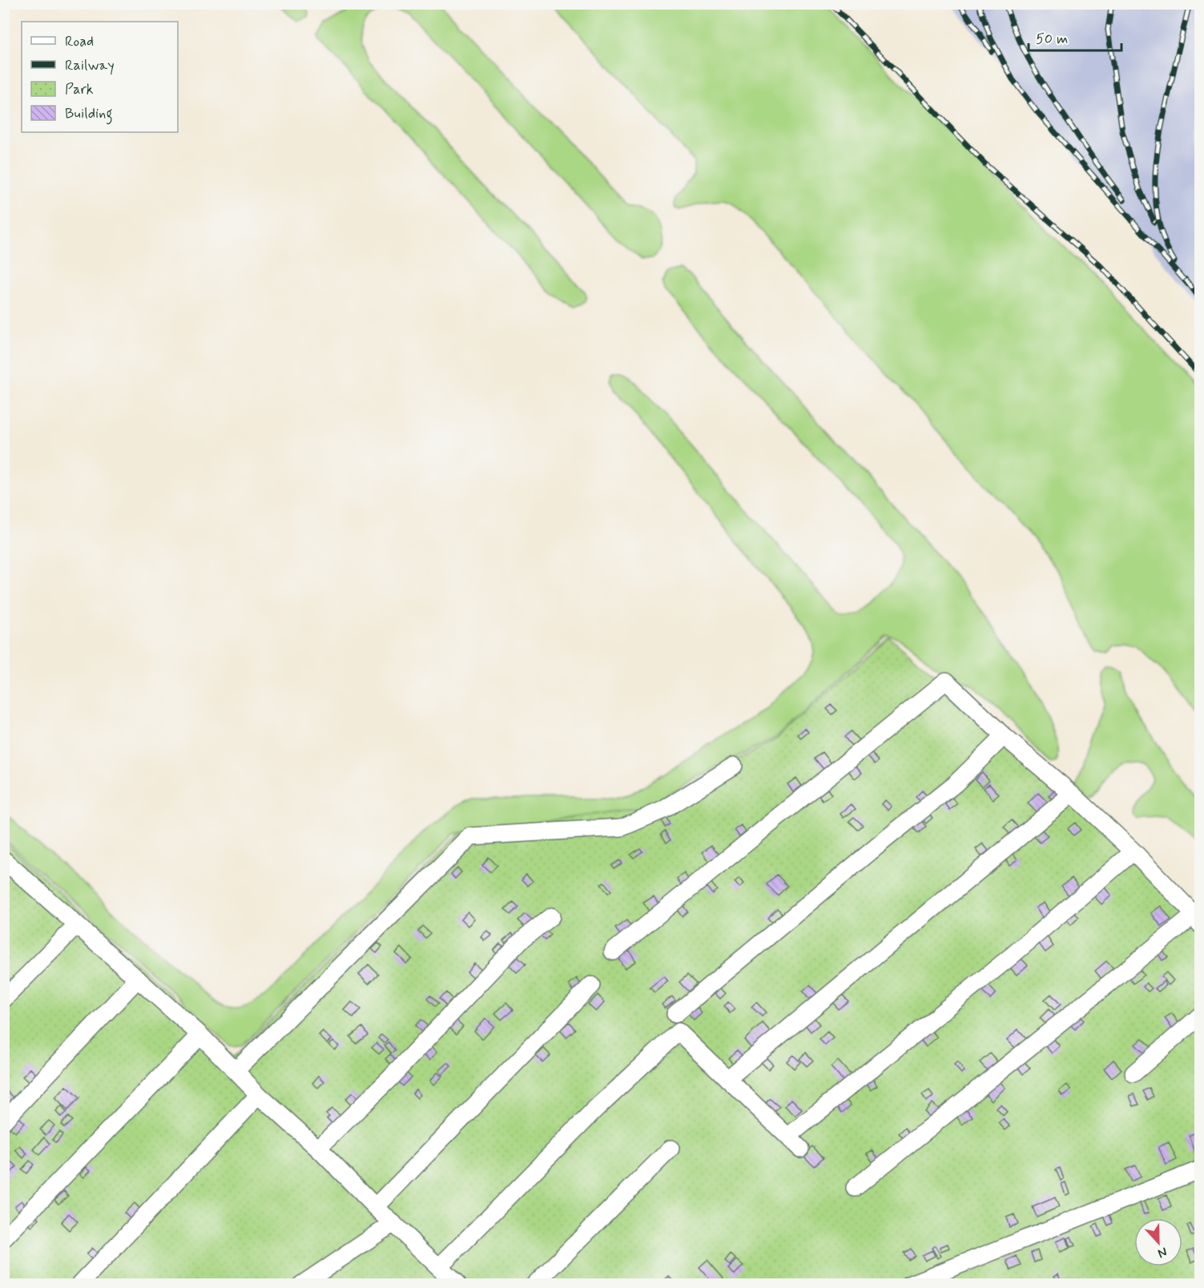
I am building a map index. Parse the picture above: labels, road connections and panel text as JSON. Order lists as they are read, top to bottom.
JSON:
{
  "legend": [
    "Road",
    "Railway",
    "Park",
    "Building"
  ],
  "scale_bar": "50 m",
  "north": "bottom"
}
